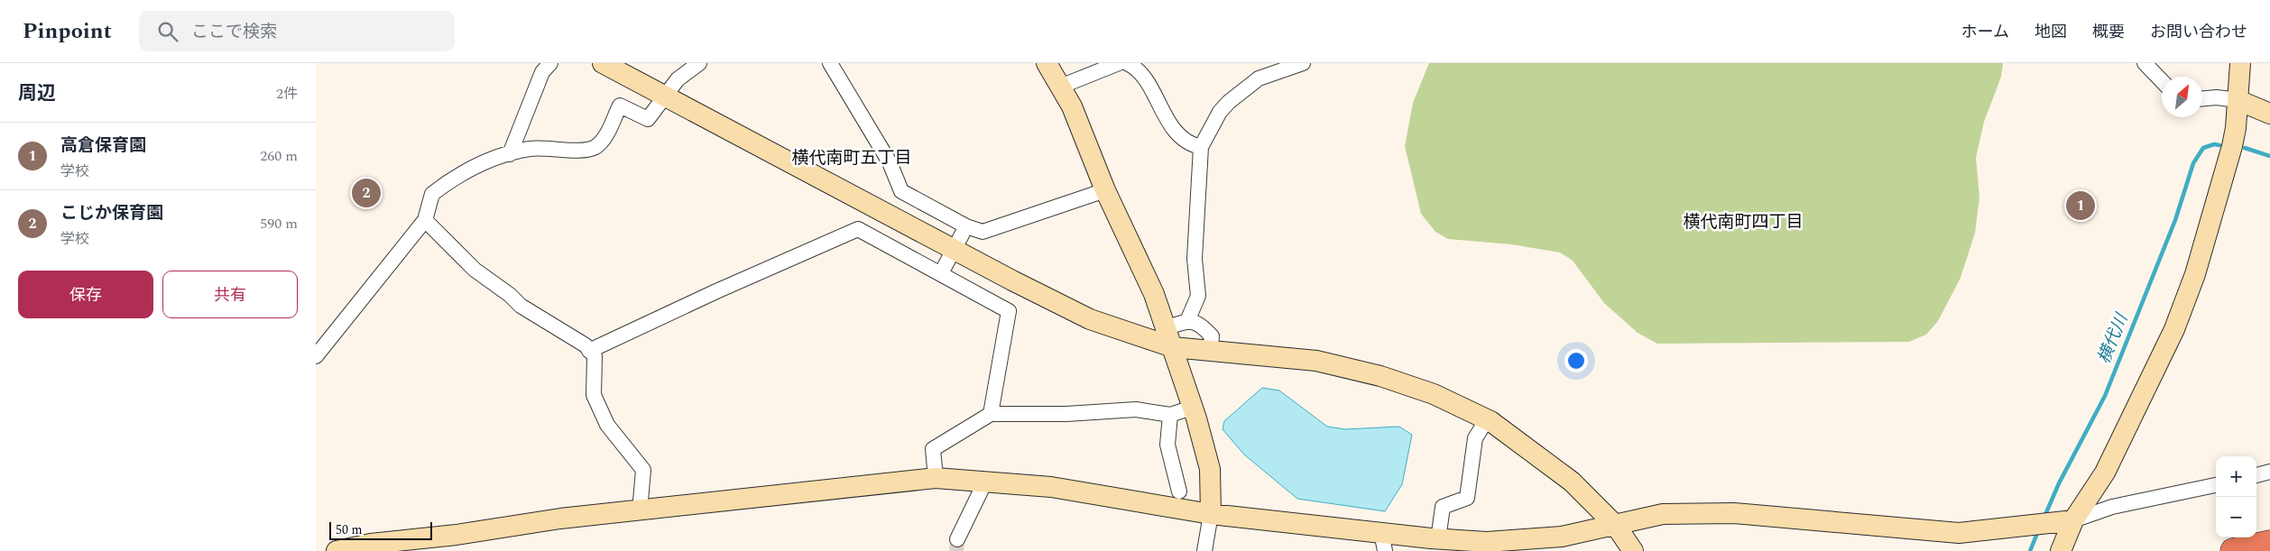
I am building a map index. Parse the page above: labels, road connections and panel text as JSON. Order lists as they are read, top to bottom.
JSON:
{
  "districts": ["横代南町五丁目", "横代南町四丁目"],
  "water": ["横代川"],
  "scale_bar": "50 m",
  "north": "top right",
  "page": {
    "header": "Pinpoint",
    "search": "ここで検索",
    "nav": [
      "ホーム",
      "地図",
      "概要",
      "お問い合わせ"
    ],
    "heading": ["周辺", "2件"],
    "list": [
      {
        "mark": "1",
        "name": "高倉保育園",
        "note": "学校",
        "value": "260 m"
      },
      {
        "mark": "2",
        "name": "こじか保育園",
        "note": "学校",
        "value": "590 m"
      }
    ],
    "pins": ["2", "1"],
    "buttons": ["保存", "共有"],
    "map_buttons": ["+", "−"],
    "scale": "50 m"
  }
}
